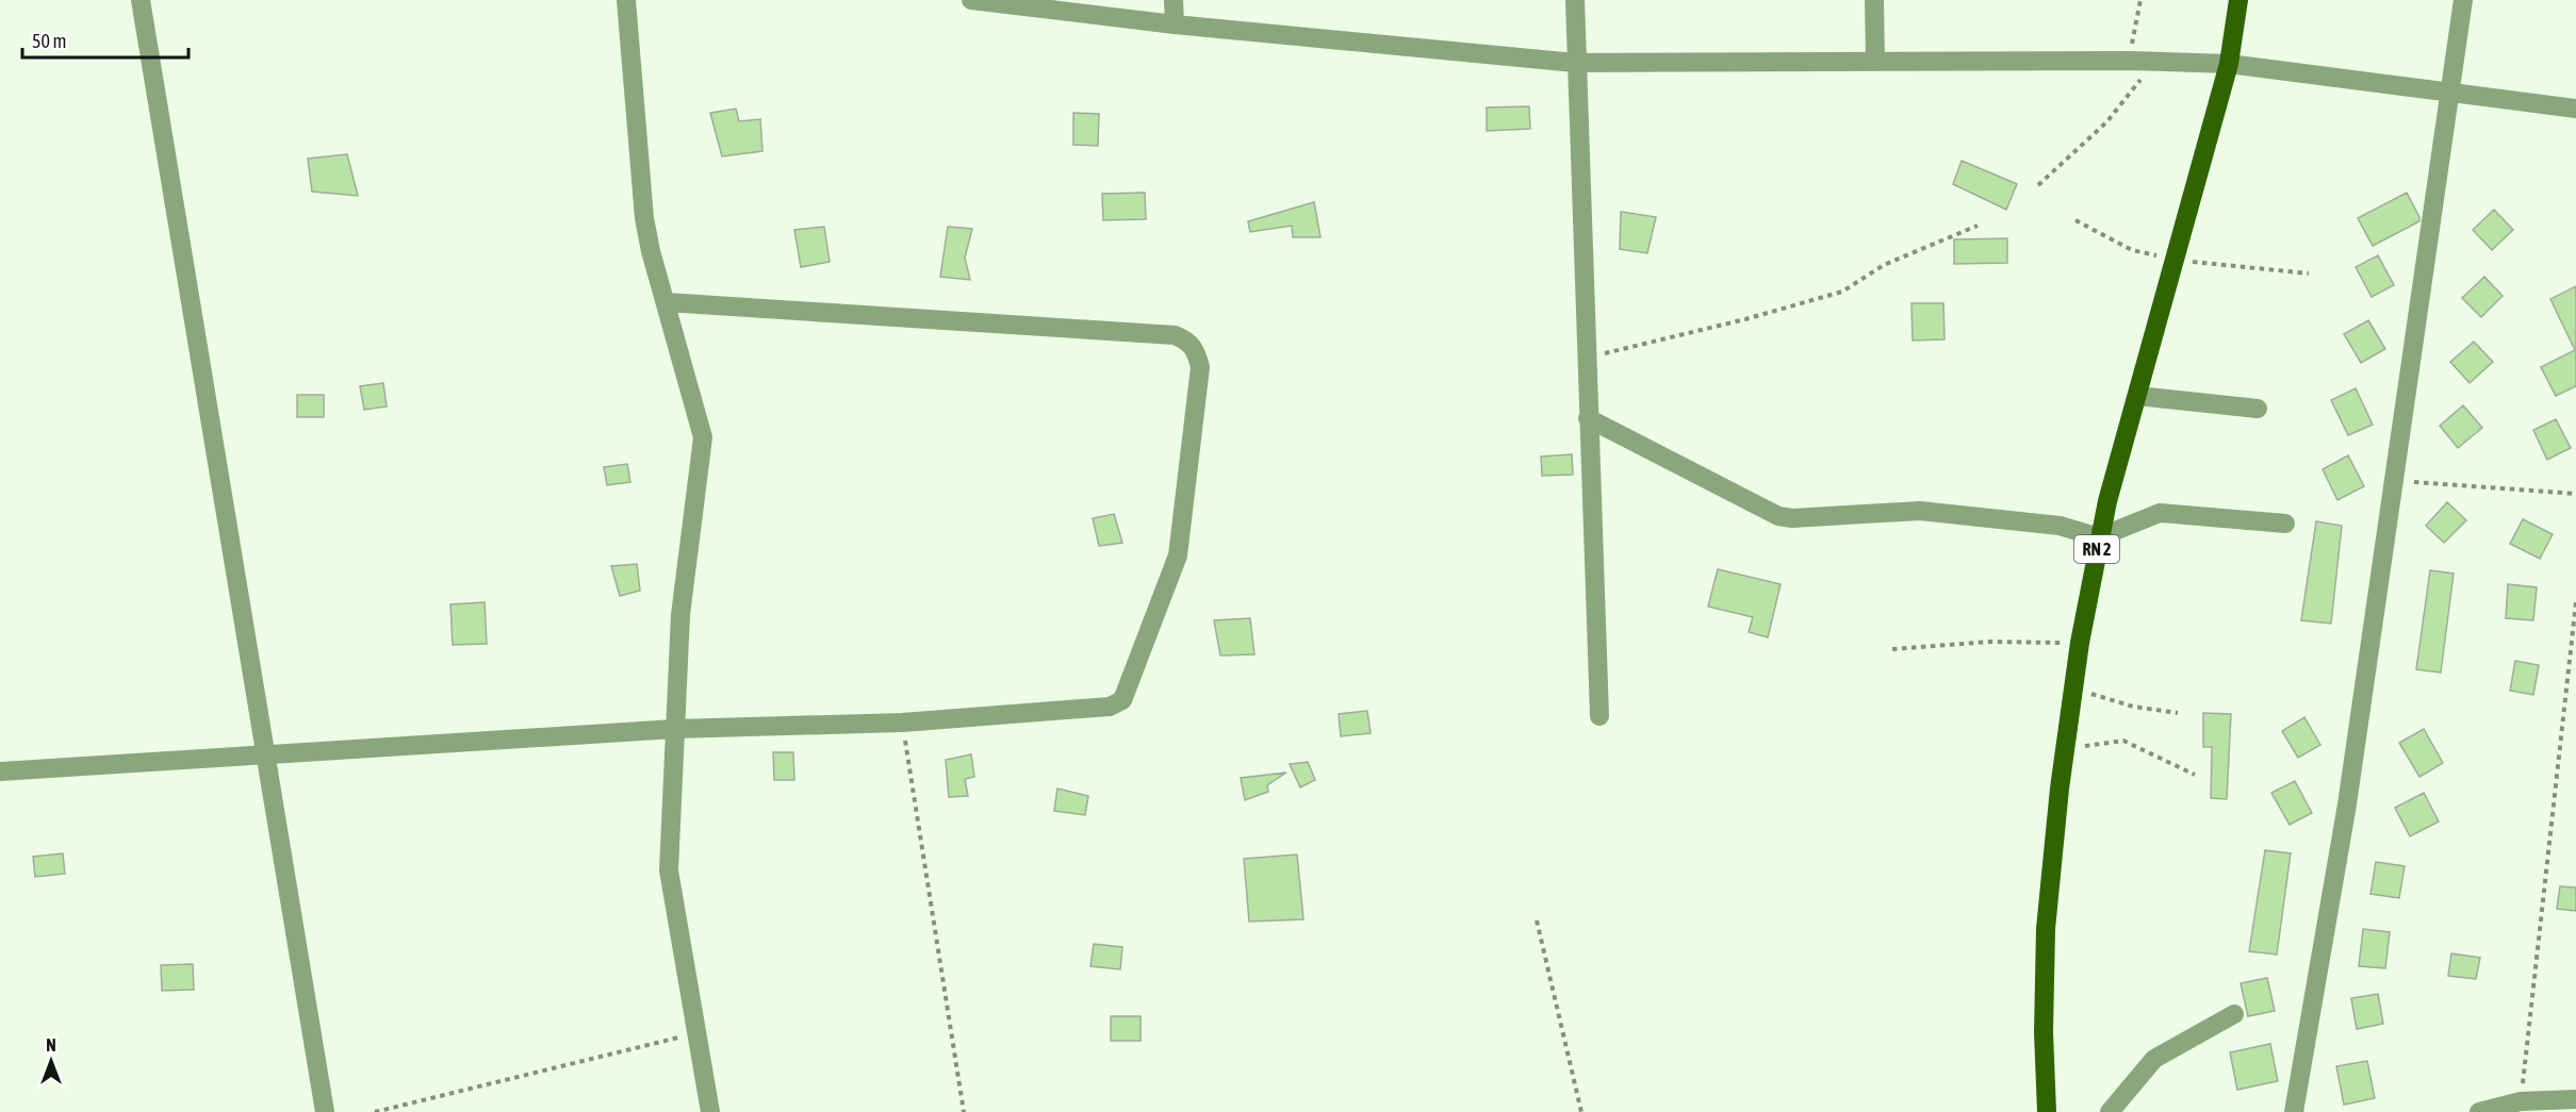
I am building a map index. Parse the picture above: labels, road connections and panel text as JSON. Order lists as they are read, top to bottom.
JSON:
{
  "streets": {
    "main road": ["RN 2"]
  },
  "scale_bar": "50 m",
  "north": "top"
}
